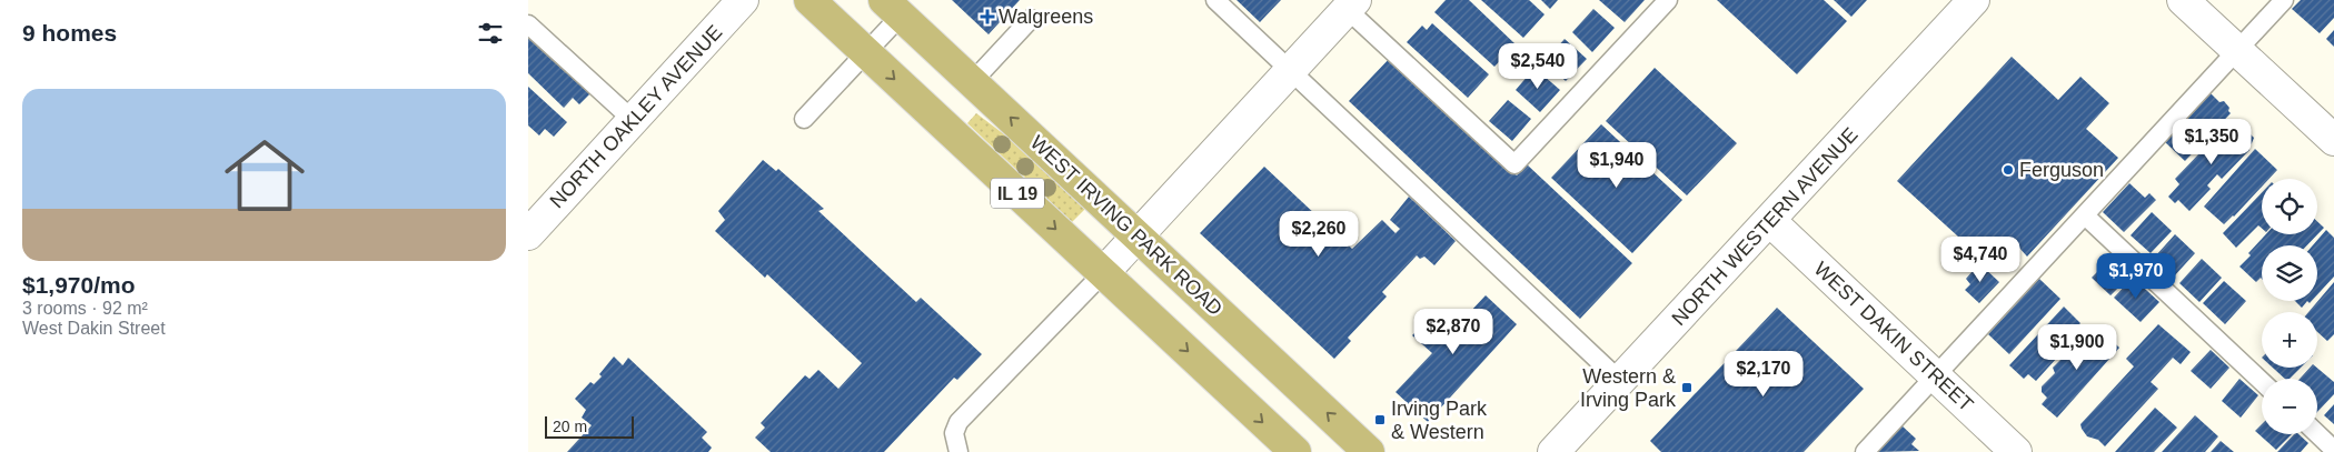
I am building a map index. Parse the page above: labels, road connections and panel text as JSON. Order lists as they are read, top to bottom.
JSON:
{
  "streets": {
    "main road": ["IL 19", "WEST IRVING PARK ROAD"],
    "street": ["NORTH OAKLEY AVENUE", "NORTH WESTERN AVENUE", "WEST DAKIN STREET"]
  },
  "crossings": [
    ["NORTH WESTERN AVENUE", "WEST DAKIN STREET"]
  ],
  "places": {
    "health": ["Walgreens"],
    "other": ["Ferguson"],
    "transit": ["Western & Irving Park", "Irving Park & Western"]
  },
  "scale_bar": "20 m",
  "page": {
    "heading": "9 homes",
    "price": [
      "$2,540",
      "$1,350",
      "$1,940",
      "$2,260",
      "$4,740",
      "$1,970",
      "$2,870",
      "$1,900",
      "$2,170"
    ],
    "list": [
      {
        "name": "$1,970/mo",
        "note": "3 rooms · 92 m² · West Dakin Street"
      }
    ],
    "map_buttons": ["+", "−"],
    "scale": "20 m"
  }
}
